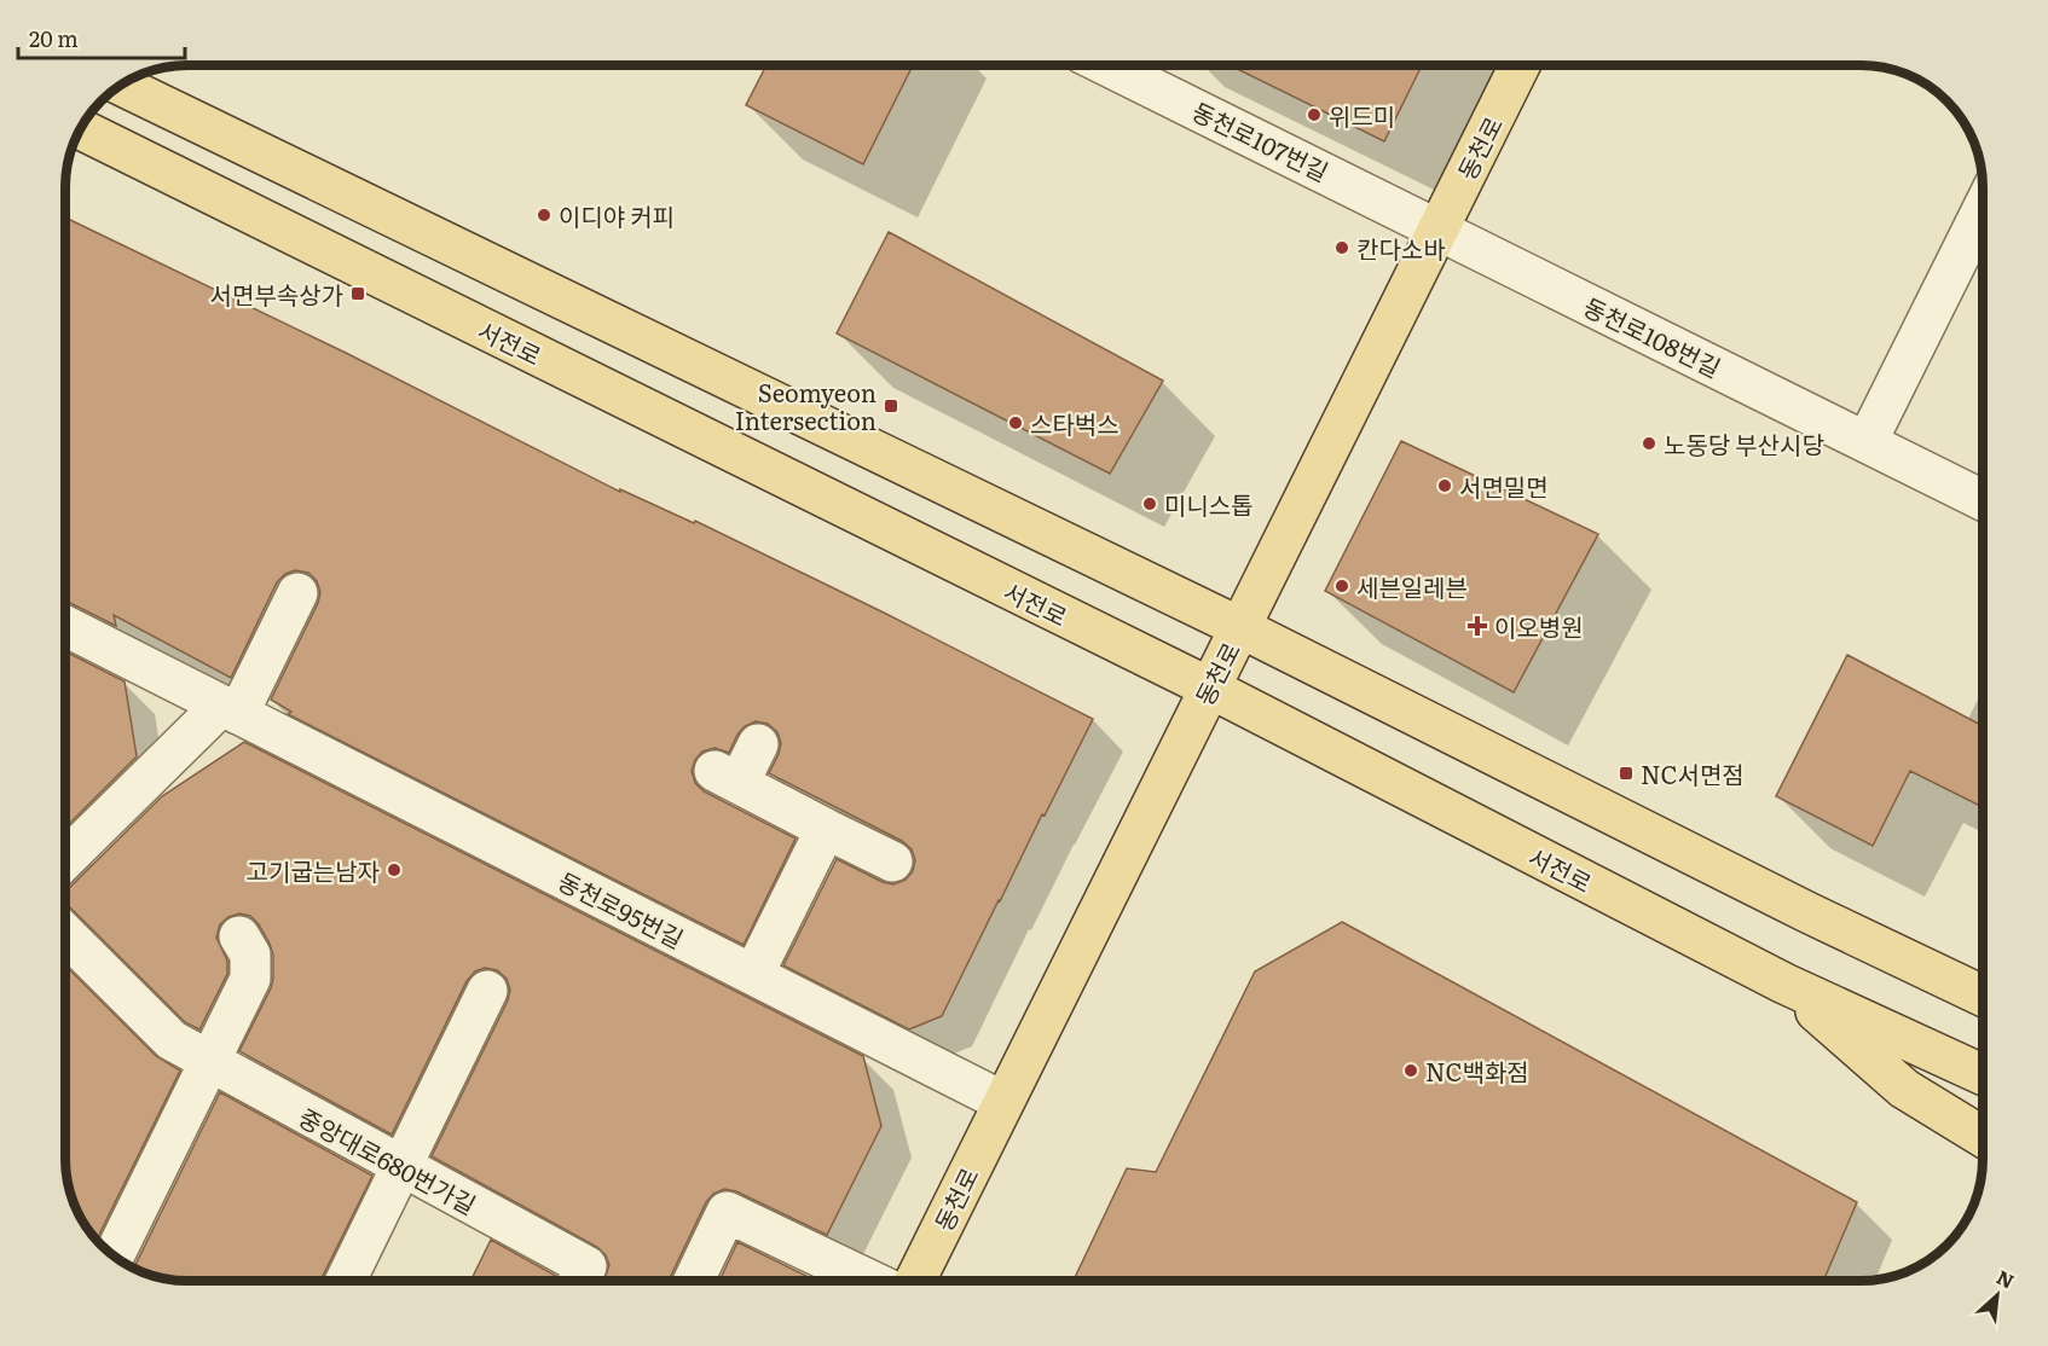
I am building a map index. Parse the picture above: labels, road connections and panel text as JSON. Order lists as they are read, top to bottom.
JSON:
{
  "streets": {
    "main road": ["동천로", "서전로"],
    "street": [
      "동천로107번길",
      "동천로108번길",
      "동천로95번길",
      "중앙대로680번가길"
    ]
  },
  "crossings": [
    ["동천로107번길", "동천로"],
    ["동천로107번길", "동천로108번길"],
    ["동천로", "동천로108번길"],
    ["동천로", "서전로"],
    ["동천로", "동천로95번길"]
  ],
  "places": {
    "other": [
      "위드미",
      "이디야 커피",
      "칸다소바",
      "스타벅스",
      "노동당 부산시당",
      "서면밀면",
      "미니스톱",
      "세븐일레븐",
      "고기굽는남자",
      "NC백화점"
    ],
    "transit": ["서면부속상가", "Seomyeon Intersection", "NC서면점"],
    "health": ["이오병원"]
  },
  "scale_bar": "20 m",
  "north": "top right"
}
